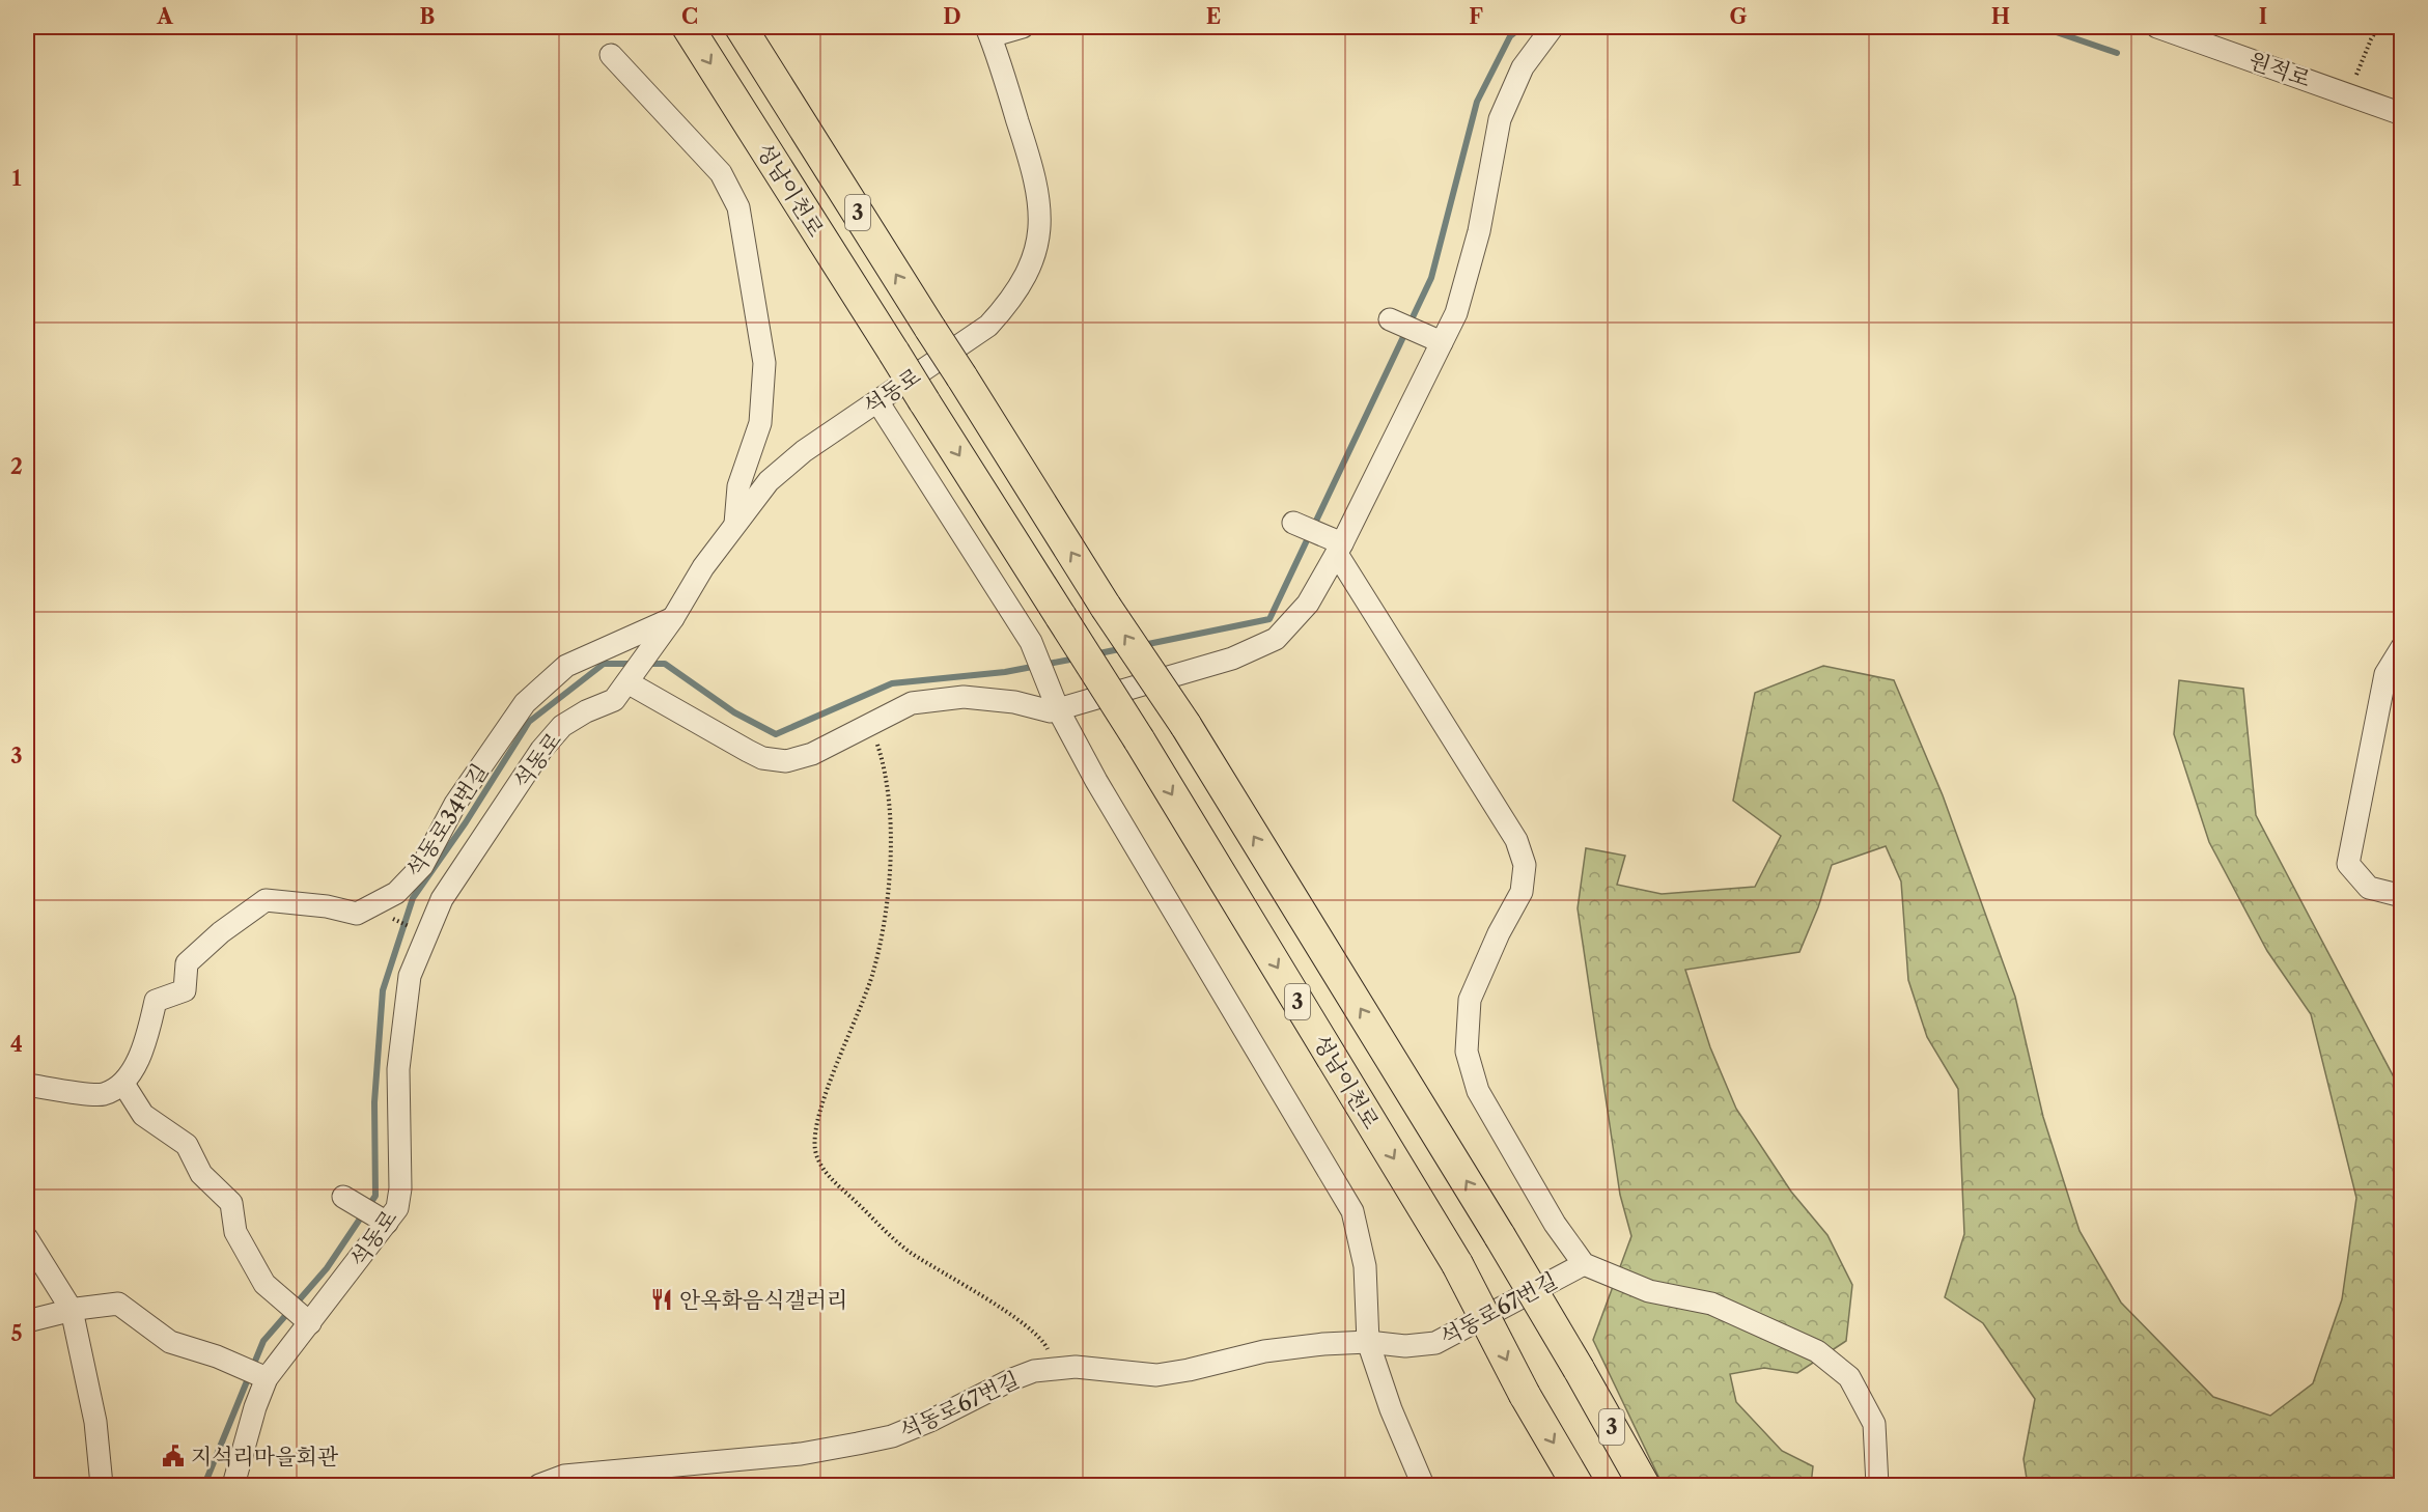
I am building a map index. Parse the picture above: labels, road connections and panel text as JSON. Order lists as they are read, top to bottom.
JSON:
{
  "streets": {
    "highway": ["성남이천로", "3"],
    "street": [
      "원적로",
      "석동로",
      "석동로34번길",
      "석동로67번길"
    ]
  },
  "crossings": [
    ["석동로", "석동로34번길"]
  ],
  "places": {
    "restaurant": ["안옥화음식갤러리"],
    "public building": ["지석리마을회관"]
  },
  "grid": {
    "columns": [
      "A",
      "B",
      "C",
      "D",
      "E",
      "F",
      "G",
      "H",
      "I"
    ],
    "rows": [
      "1",
      "2",
      "3",
      "4",
      "5"
    ]
  }
}
